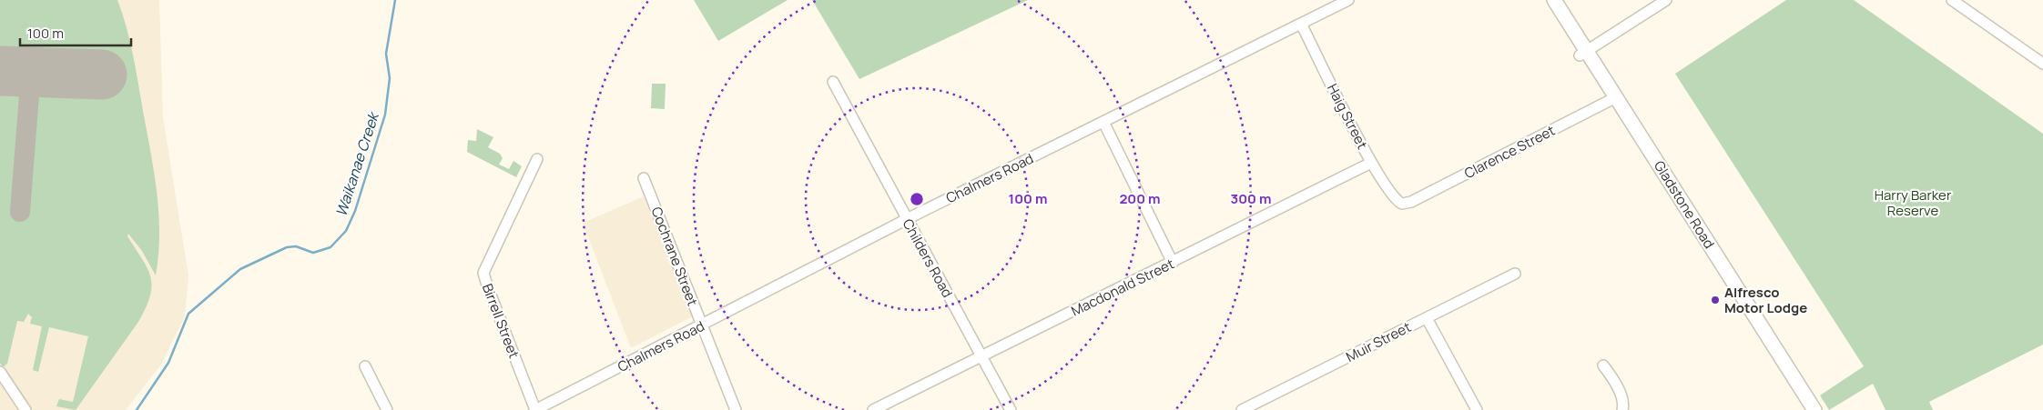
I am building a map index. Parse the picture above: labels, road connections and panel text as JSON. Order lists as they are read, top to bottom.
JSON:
{
  "streets": {
    "main road": ["Gladstone Road"],
    "street": [
      "Haig Street",
      "Clarence Street",
      "Chalmers Road",
      "Cochrane Street",
      "Childers Road",
      "Macdonald Street",
      "Birrell Street",
      "Muir Street"
    ]
  },
  "crossings": [
    ["Haig Street", "Clarence Street"],
    ["Haig Street", "Chalmers Road"],
    ["Haig Street", "Macdonald Street"],
    ["Clarence Street", "Gladstone Road"],
    ["Chalmers Road", "Cochrane Street"],
    ["Chalmers Road", "Childers Road"],
    ["Chalmers Road", "Birrell Street"],
    ["Childers Road", "Macdonald Street"]
  ],
  "water": ["Waikanae Creek"],
  "parks": ["Harry Barker Reserve"],
  "places": ["Alfresco Motor Lodge"],
  "scale_bar": "100 m",
  "rings": ["100 m", "200 m", "300 m"]
}
